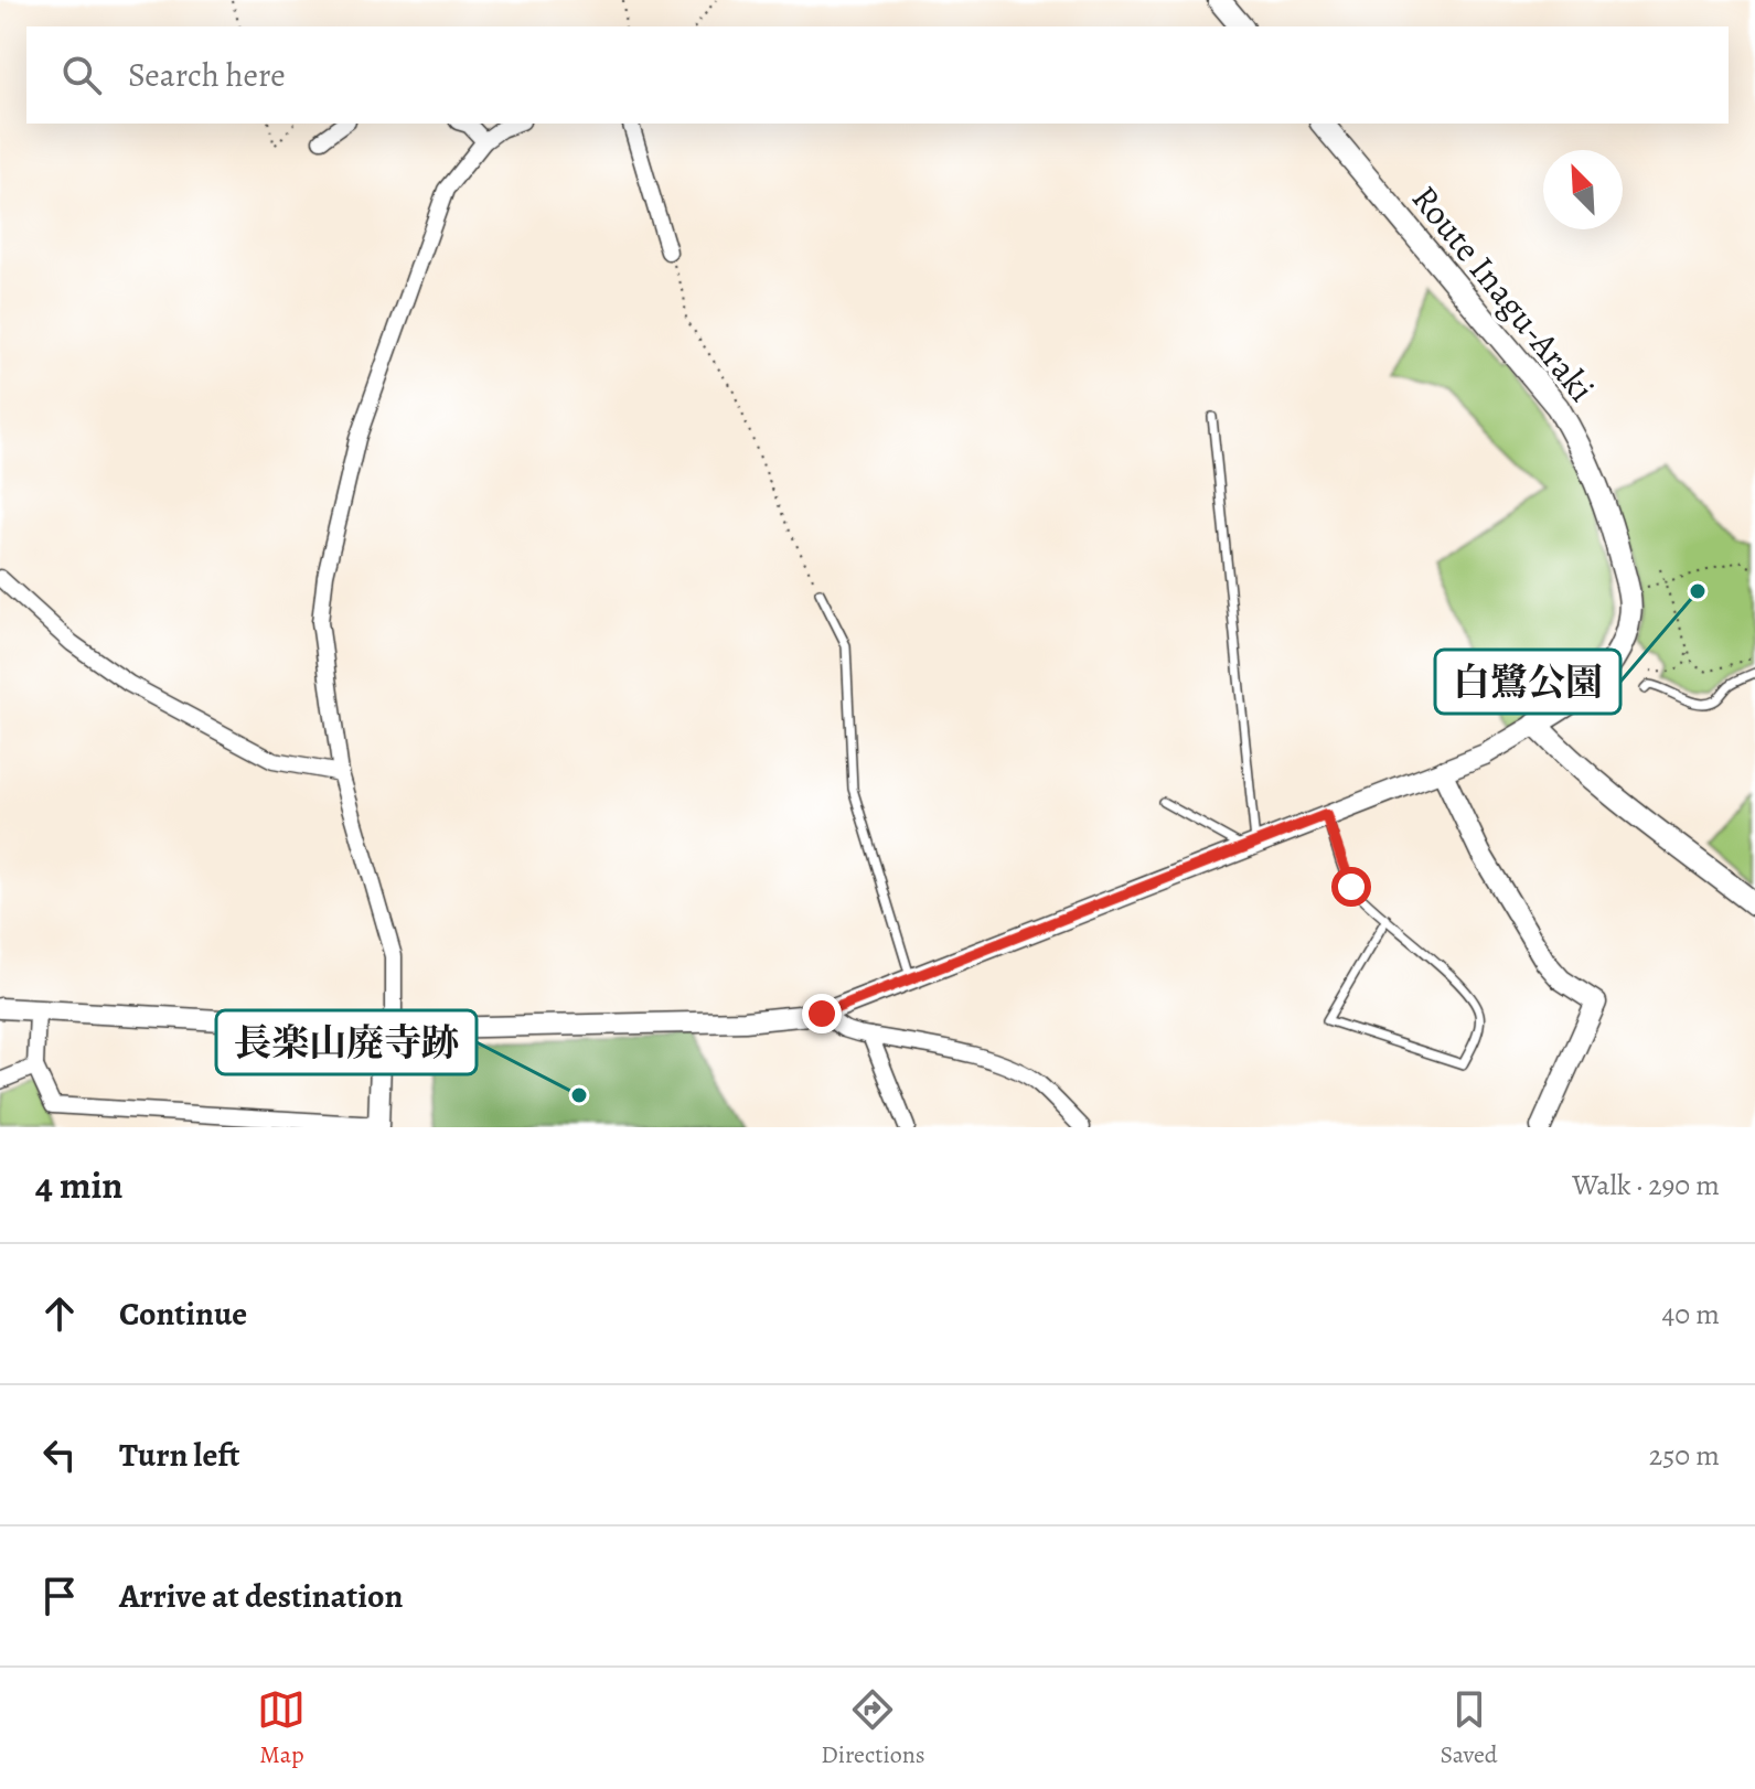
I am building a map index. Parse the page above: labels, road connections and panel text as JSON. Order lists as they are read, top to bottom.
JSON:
{
  "streets": {
    "main road": ["Route Inagu-Araki"]
  },
  "places": ["白鷺公園", "長楽山廃寺跡"],
  "north": "top left",
  "page": {
    "search": "Search here",
    "heading": ["4 min", "Walk · 290 m"],
    "list": [
      ["Continue", "40 m"],
      ["Turn left", "250 m"],
      "Arrive at destination"
    ],
    "nav": ["Map", "Directions", "Saved"]
  }
}
